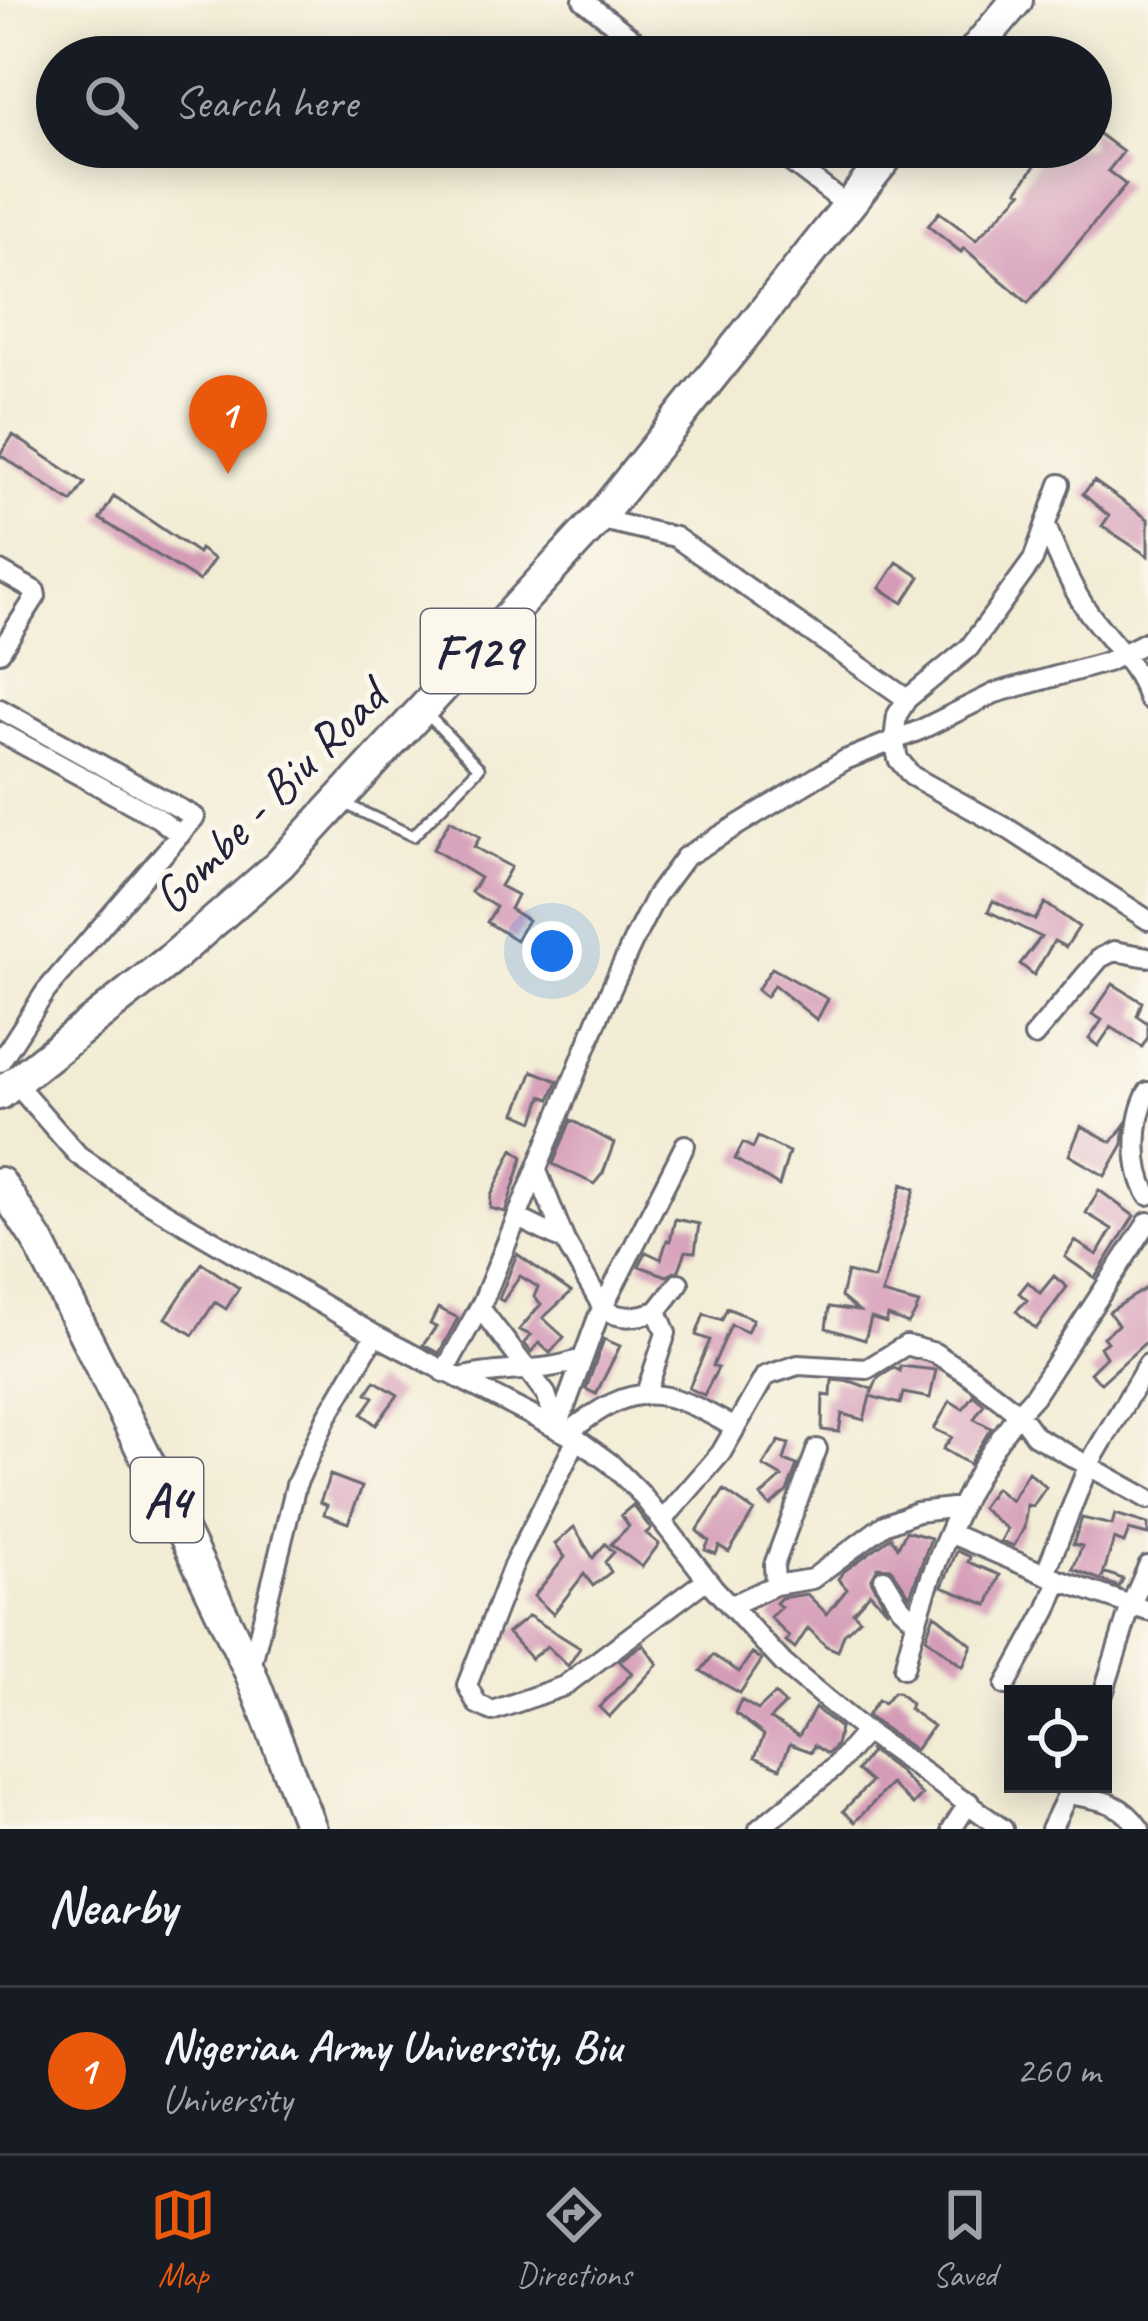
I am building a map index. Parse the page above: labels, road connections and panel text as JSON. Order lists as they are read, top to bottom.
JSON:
{
  "streets": {
    "main road": ["F129", "Gombe - Biu Road", "A4"]
  },
  "page": {
    "search": "Search here",
    "pins": "1",
    "heading": "Nearby",
    "list": [
      {
        "mark": "1",
        "name": "Nigerian Army University, Biu",
        "note": "University",
        "value": "260 m"
      }
    ],
    "nav": ["Map", "Directions", "Saved"]
  }
}
